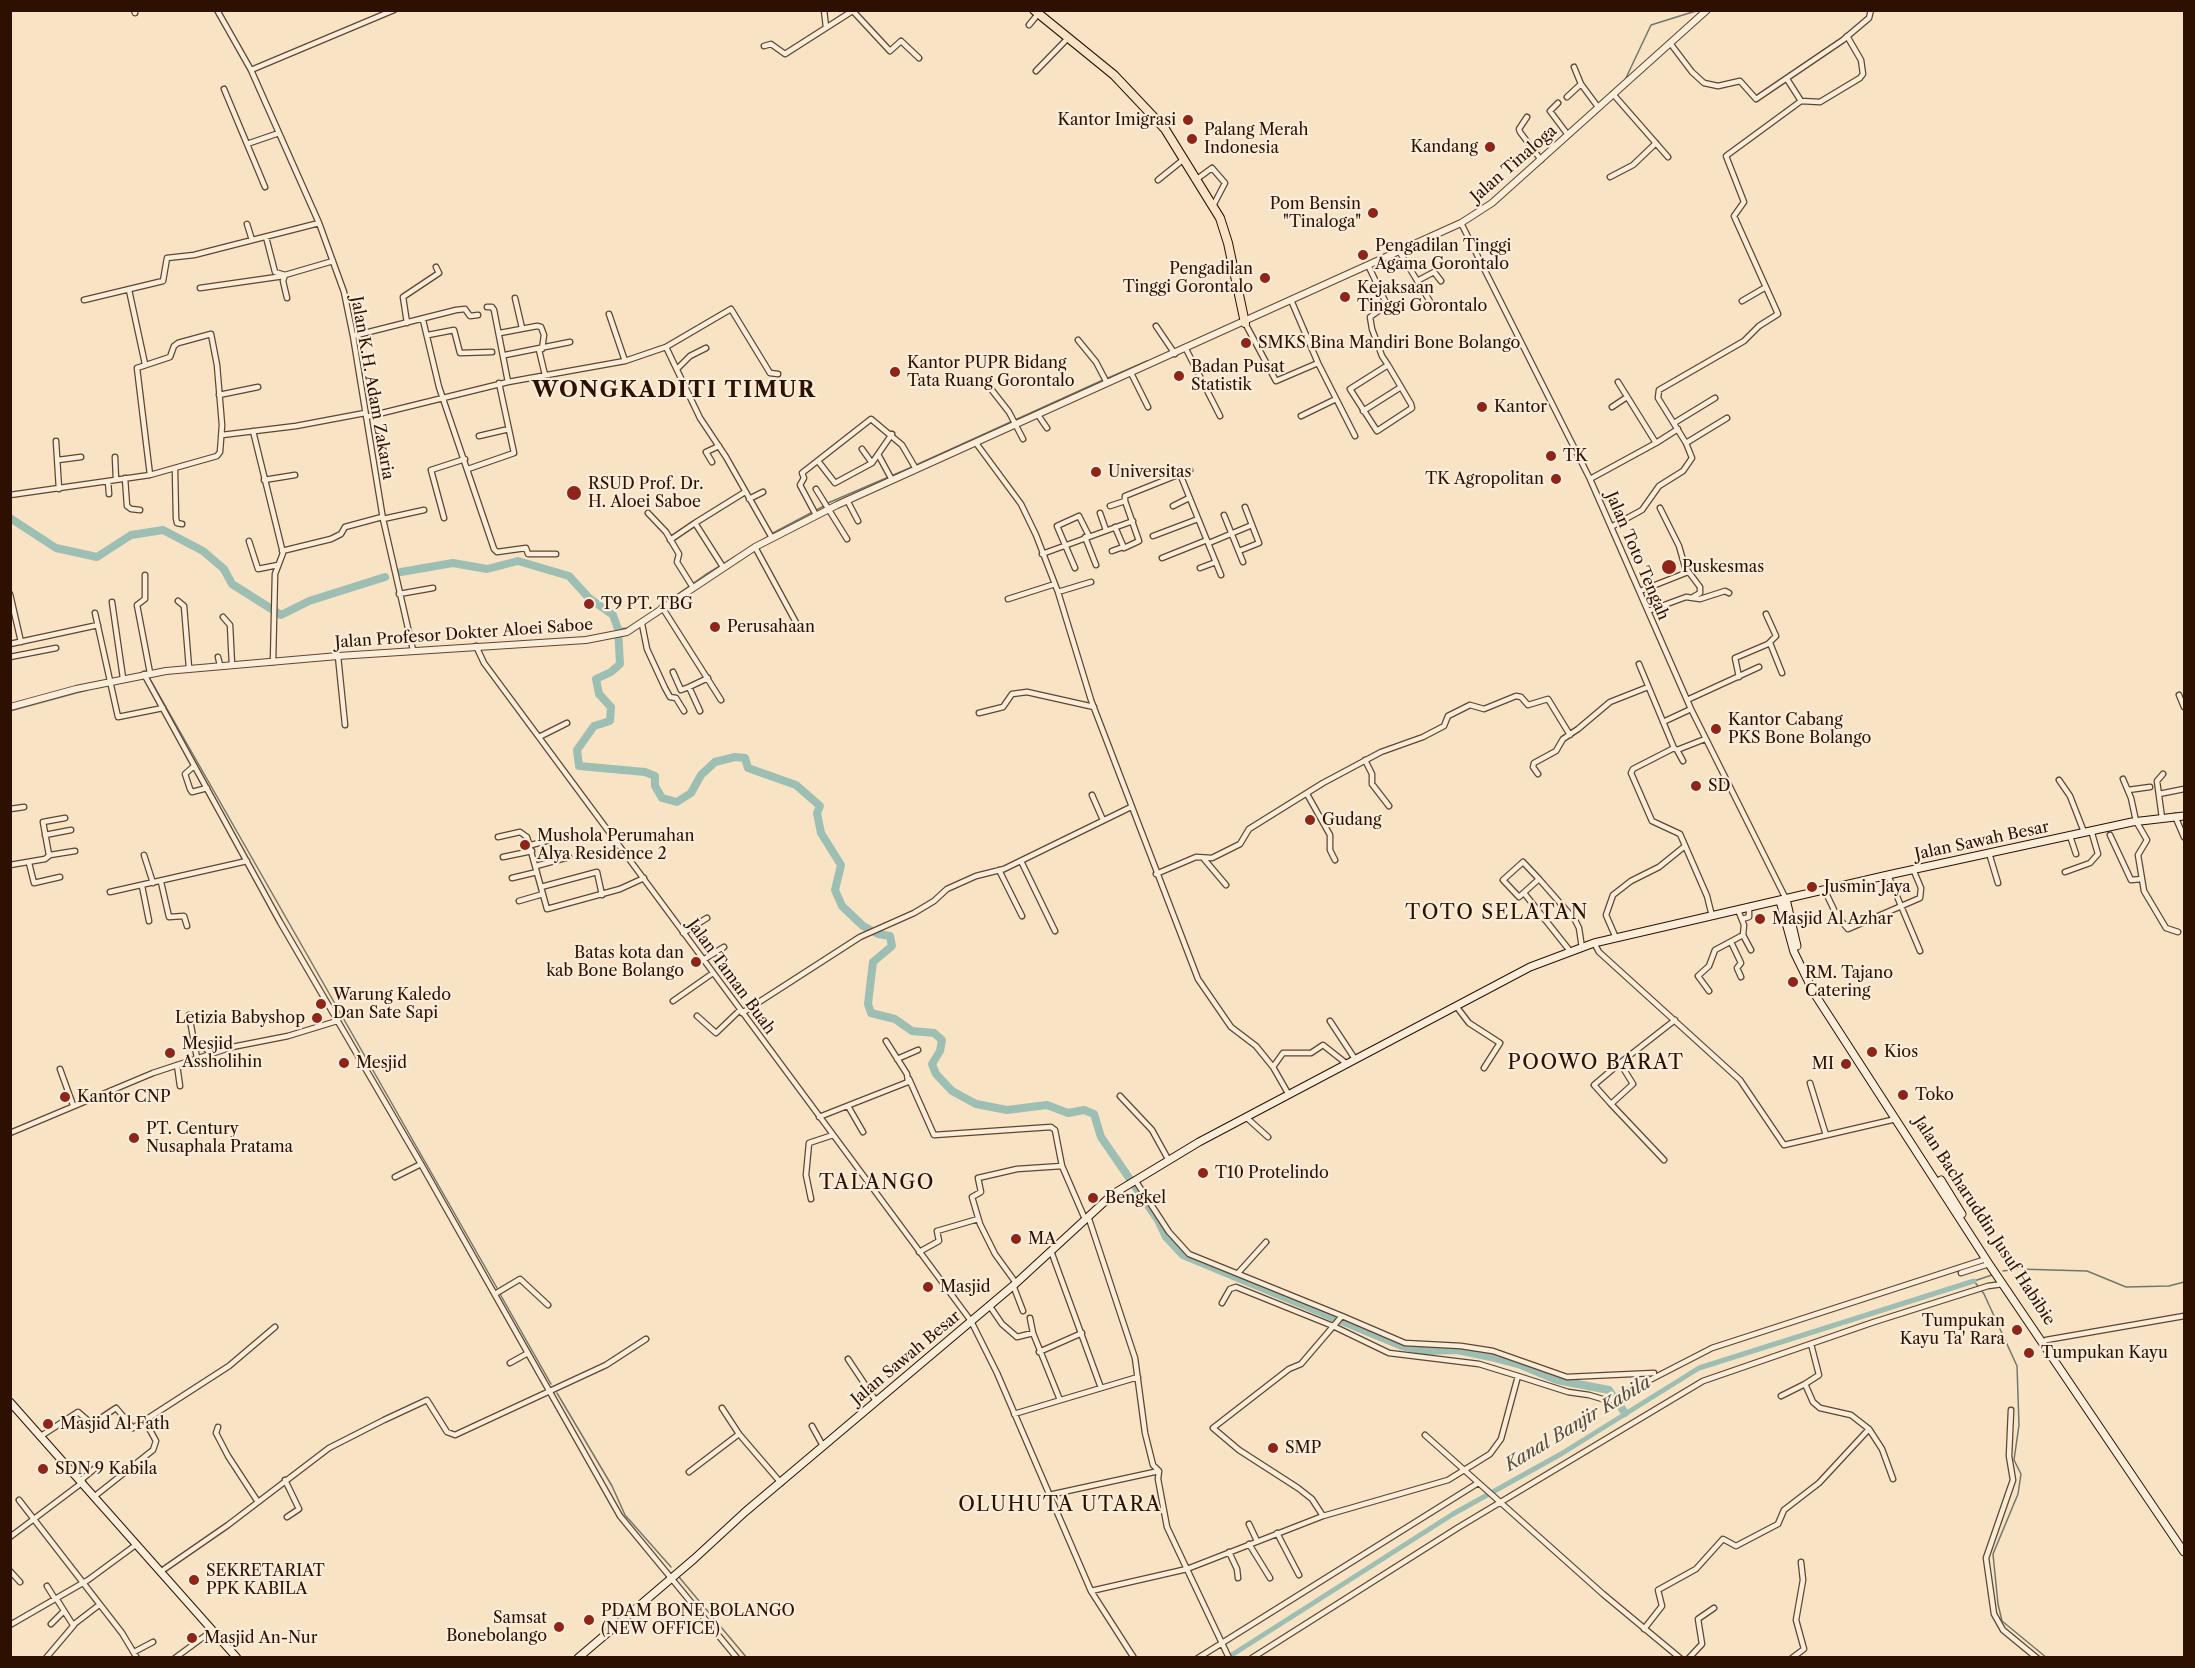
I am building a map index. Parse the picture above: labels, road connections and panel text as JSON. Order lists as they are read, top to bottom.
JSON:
{
  "streets": {
    "main road": ["Jalan Sawah Besar", "Jalan Bacharuddin Jusuf Habibie"],
    "street": [
      "Jalan Tinaloga",
      "Jalan K.H. Adam Zakaria",
      "Jalan Toto Tengah",
      "Jalan Profesor Dokter Aloei Saboe",
      "Jalan Taman Buah"
    ]
  },
  "crossings": [
    ["Jalan Tinaloga", "Jalan Toto Tengah"],
    ["Jalan Tinaloga", "Jalan Profesor Dokter Aloei Saboe"],
    ["Jalan K.H. Adam Zakaria", "Jalan Profesor Dokter Aloei Saboe"],
    ["Jalan Toto Tengah", "Jalan Sawah Besar"],
    ["Jalan Toto Tengah", "Jalan Bacharuddin Jusuf Habibie"],
    ["Jalan Profesor Dokter Aloei Saboe", "Jalan Taman Buah"],
    ["Jalan Sawah Besar", "Jalan Taman Buah"],
    ["Jalan Sawah Besar", "Jalan Bacharuddin Jusuf Habibie"]
  ],
  "districts": [
    "WONGKADITI TIMUR",
    "TOTO SELATAN",
    "POOWO BARAT",
    "TALANGO",
    "OLUHUTA UTARA"
  ],
  "water": ["Kanal Banjir Kabila"],
  "places": [
    "Kantor Imigrasi",
    "Palang Merah Indonesia",
    "Kandang",
    "Pom Bensin \"Tinaloga\"",
    "Pengadilan Tinggi Agama Gorontalo",
    "Pengadilan Tinggi Gorontalo",
    "Kejaksaan Tinggi Gorontalo",
    "SMKS Bina Mandiri Bone Bolango",
    "Kantor PUPR Bidang Tata Ruang Gorontalo",
    "Badan Pusat Statistik",
    "Kantor",
    "TK",
    "Universitas",
    "TK Agropolitan",
    "RSUD Prof. Dr. H. Aloei Saboe",
    "Puskesmas",
    "T9 PT. TBG",
    "Perusahaan",
    "Kantor Cabang PKS Bone Bolango",
    "SD",
    "Gudang",
    "Mushola Perumahan Alya Residence 2",
    "Jusmin Jaya",
    "Masjid Al Azhar",
    "Batas kota dan kab Bone Bolango",
    "RM. Tajano Catering",
    "Warung Kaledo Dan Sate Sapi",
    "Letizia Babyshop",
    "Kios",
    "Mesjid Assholihin",
    "Mesjid",
    "MI",
    "Toko",
    "Kantor CNP",
    "PT. Century Nusaphala Pratama",
    "T10 Protelindo",
    "Bengkel",
    "MA",
    "Masjid",
    "Tumpukan Kayu Ta' Rara",
    "Tumpukan Kayu",
    "Masjid Al Fath",
    "SMP",
    "SDN 9 Kabila",
    "SEKRETARIAT PPK KABILA",
    "PDAM BONE BOLANGO (NEW OFFICE)",
    "Samsat Bonebolango",
    "Masjid An-Nur"
  ]
}
